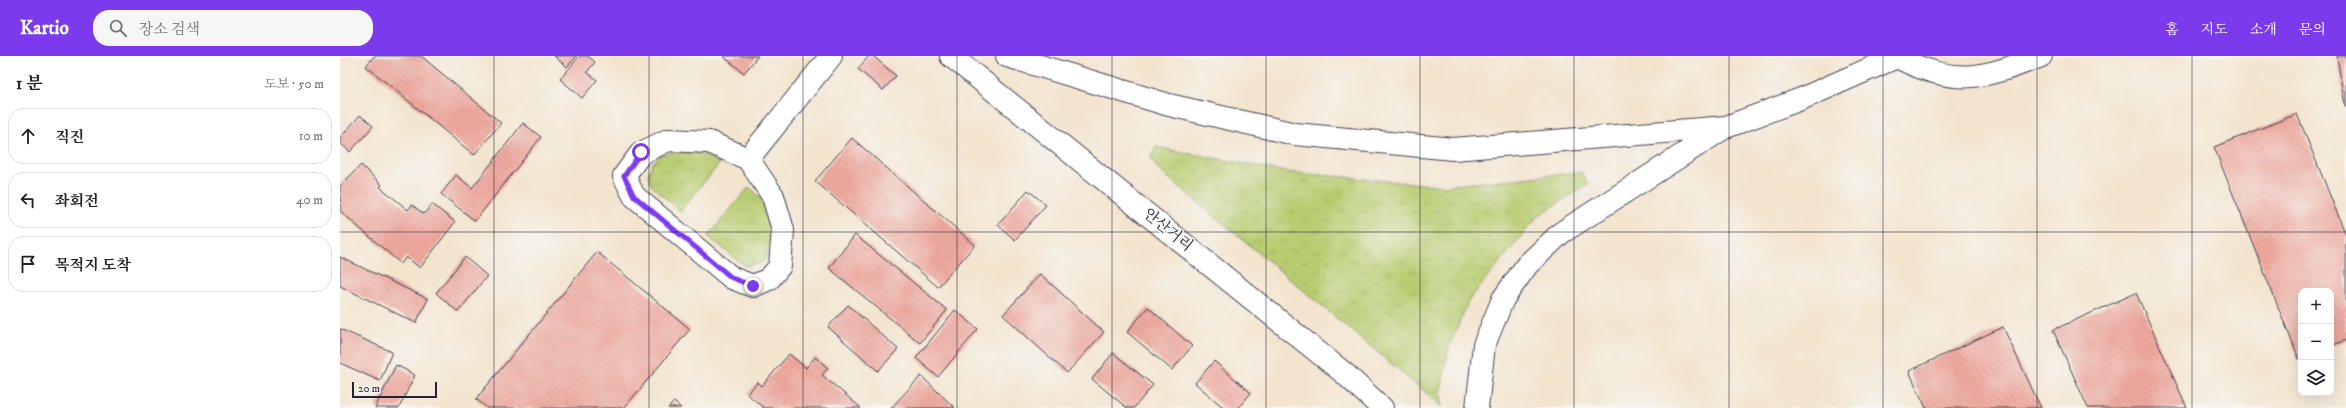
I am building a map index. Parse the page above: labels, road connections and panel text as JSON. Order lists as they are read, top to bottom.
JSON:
{
  "streets": {
    "main road": ["안산거리"]
  },
  "scale_bar": "20 m",
  "page": {
    "header": "Kartio",
    "search": "장소 검색",
    "nav": [
      "홈",
      "지도",
      "소개",
      "문의"
    ],
    "heading": ["1 분", "도보 · 50 m"],
    "list": [
      ["직진", "10 m"],
      ["좌회전", "40 m"],
      "목적지 도착"
    ],
    "map_buttons": ["+", "−"],
    "scale": "20 m"
  }
}
